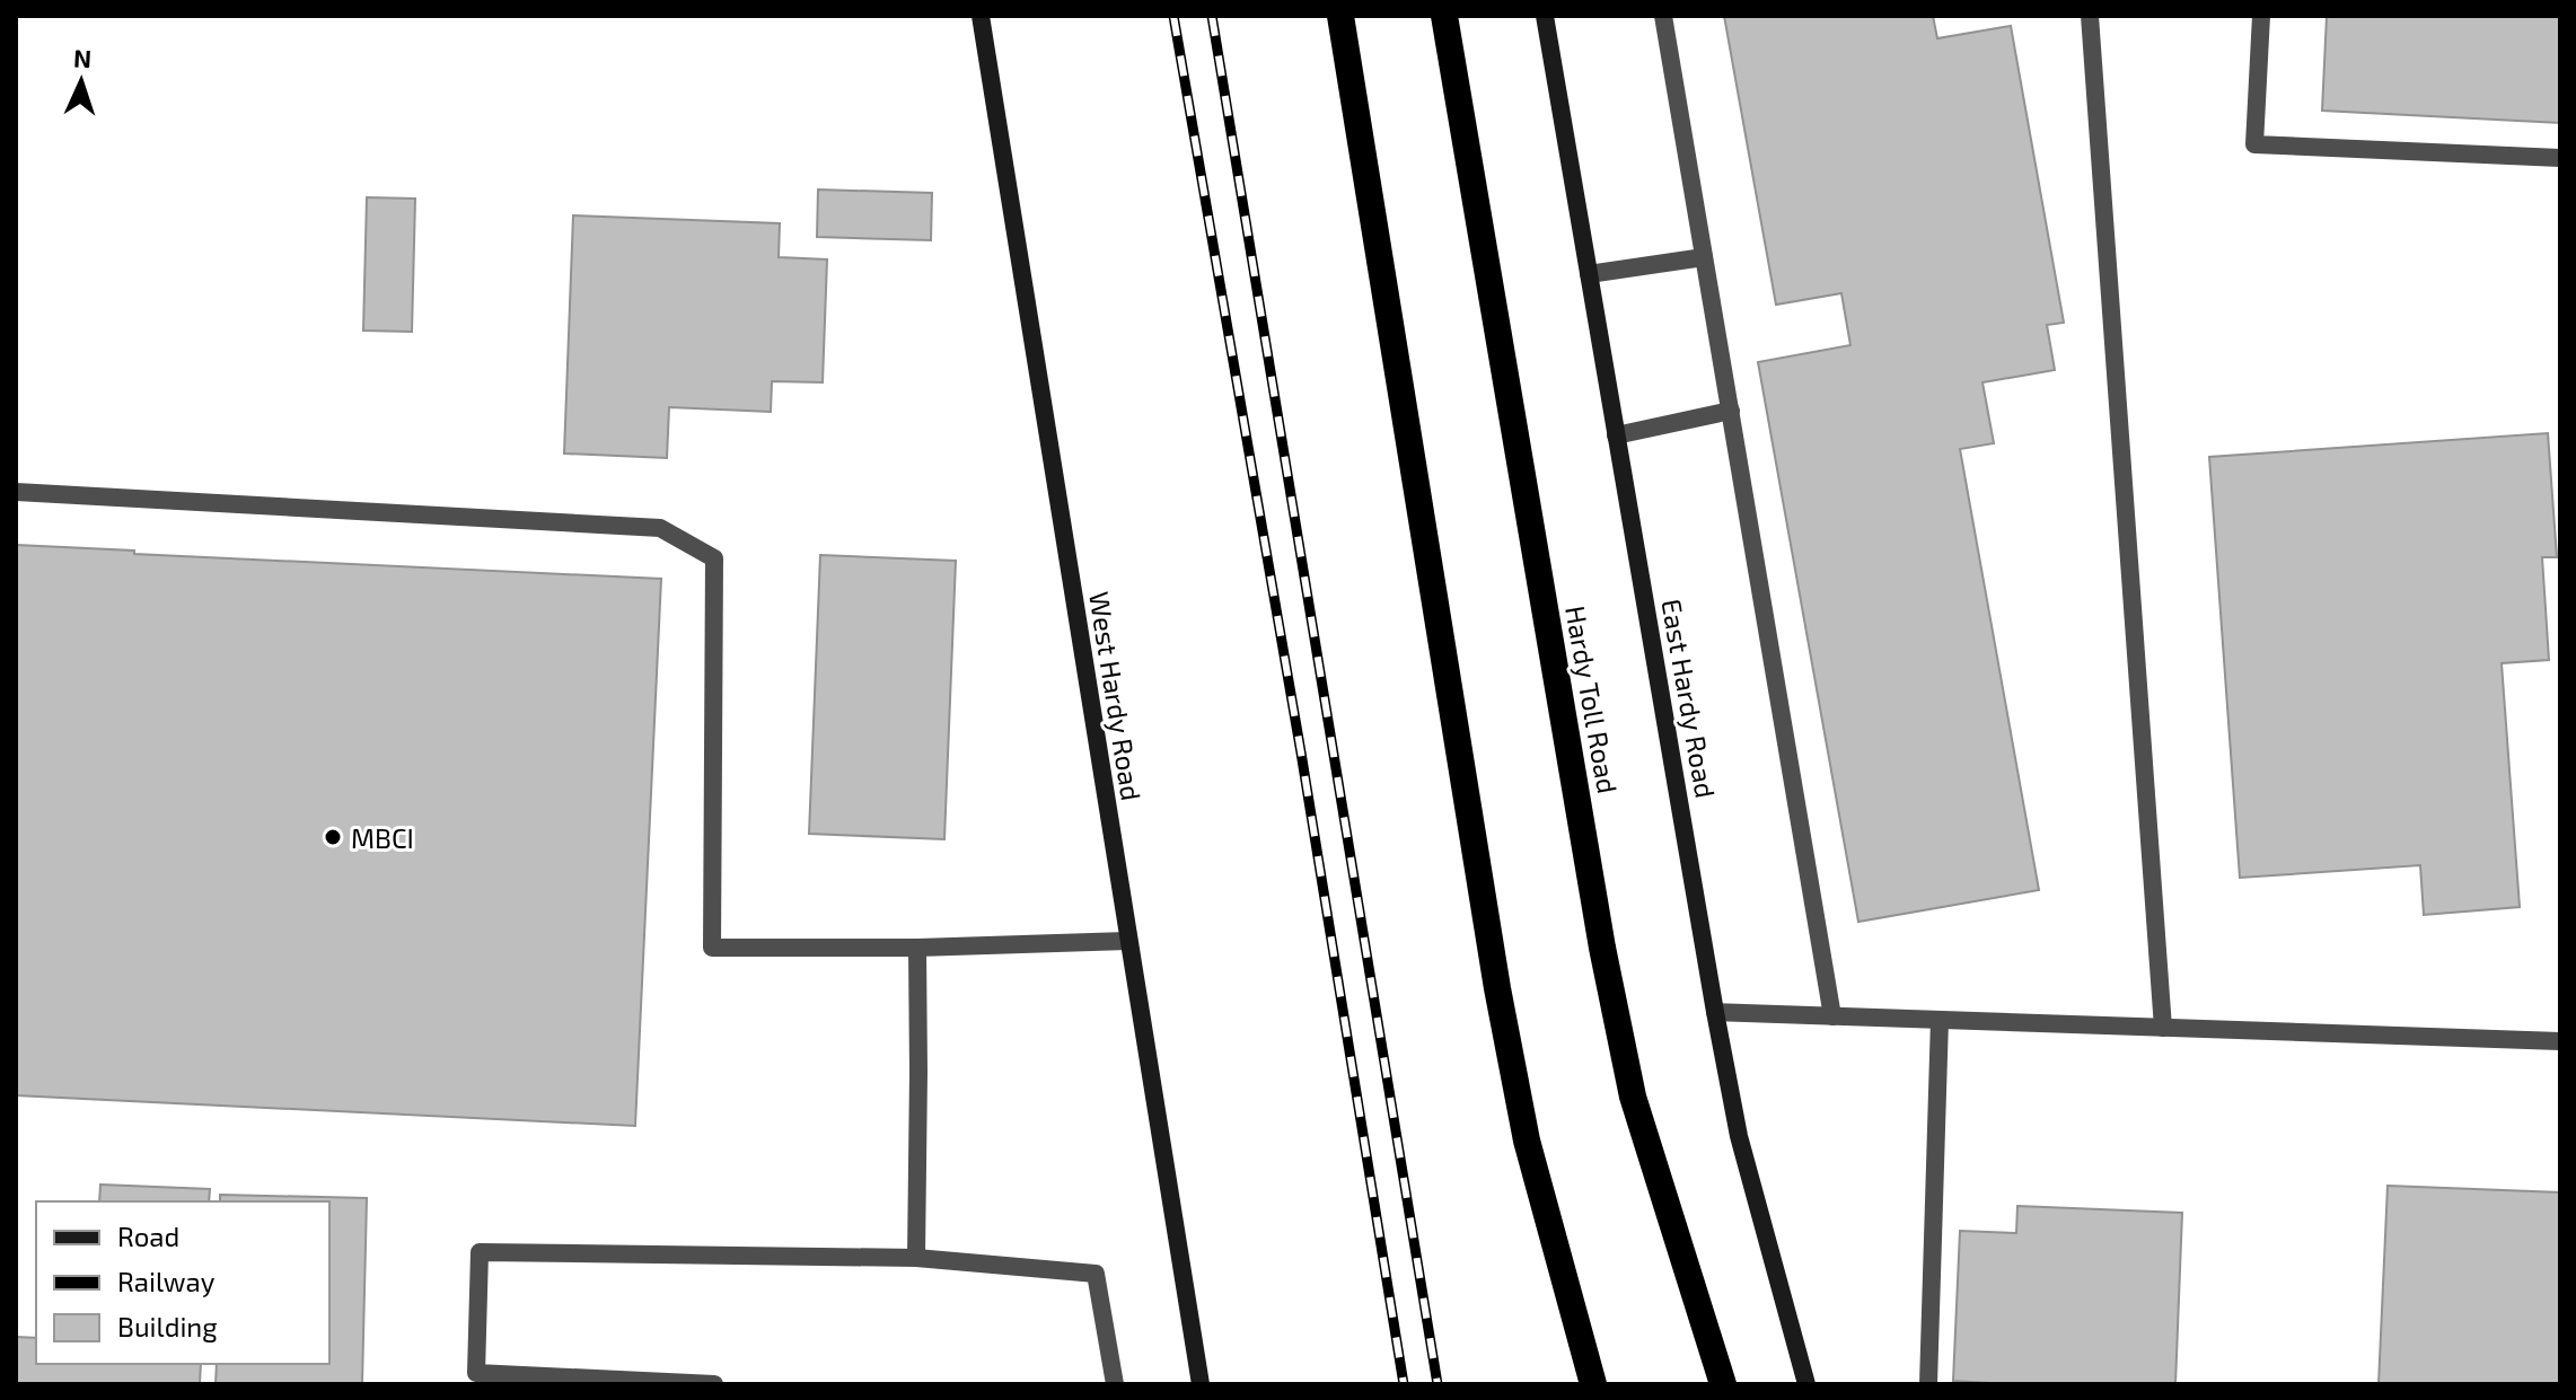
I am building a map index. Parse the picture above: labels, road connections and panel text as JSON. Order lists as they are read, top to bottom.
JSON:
{
  "streets": {
    "highway": ["Hardy Toll Road"],
    "main road": ["West Hardy Road", "East Hardy Road"]
  },
  "places": ["MBCI"],
  "legend": ["Road", "Railway", "Building"],
  "north": "top"
}
